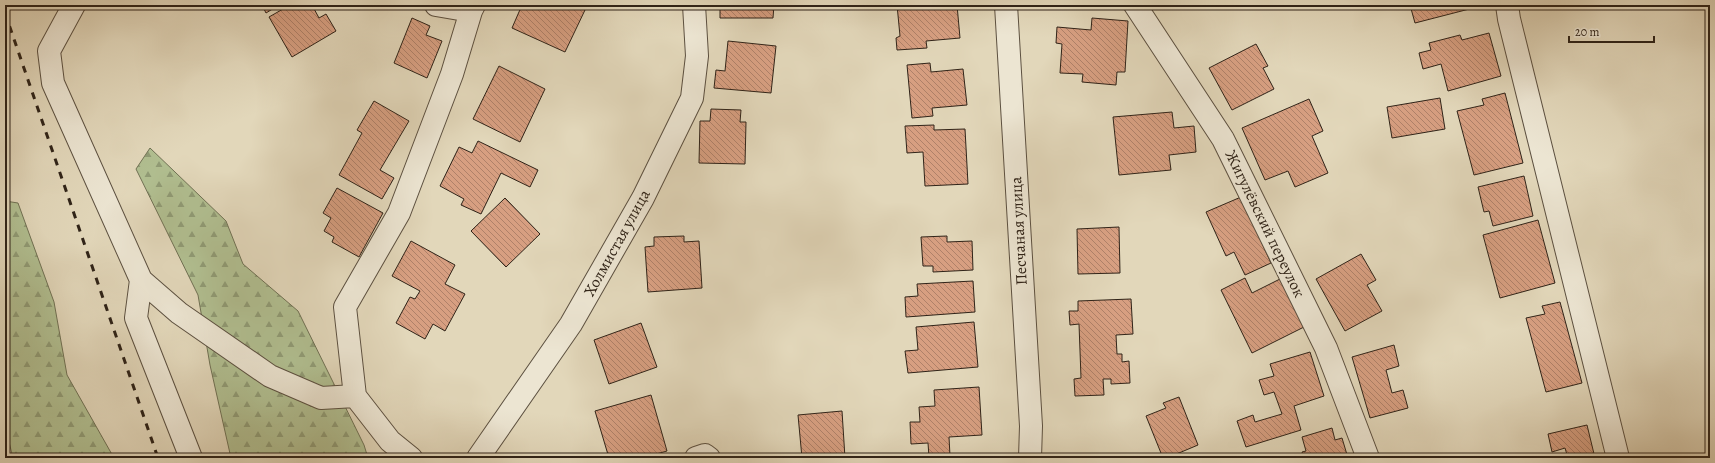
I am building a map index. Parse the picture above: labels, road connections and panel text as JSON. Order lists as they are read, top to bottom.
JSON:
{
  "streets": {
    "street": ["Жигулёвский переулок", "Песчаная улица", "Холмистая улица"]
  },
  "scale_bar": "20 m"
}
